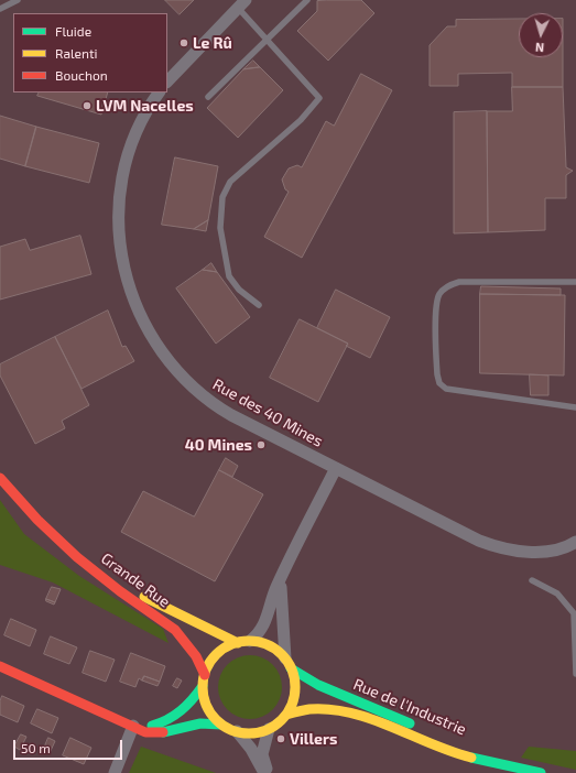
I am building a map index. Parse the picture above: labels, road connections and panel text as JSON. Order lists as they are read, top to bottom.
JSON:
{
  "streets": {
    "street": ["Rue des 40 Mines", "Grande Rue", "Rue de l'Industrie"]
  },
  "crossings": [
    ["Grande Rue", "Rue de l'Industrie"]
  ],
  "places": [
    "Le Rû",
    "LVM Nacelles",
    "40 Mines",
    "Villers"
  ],
  "legend": ["Fluide", "Ralenti", "Bouchon"],
  "scale_bar": "50 m",
  "north": "bottom"
}
